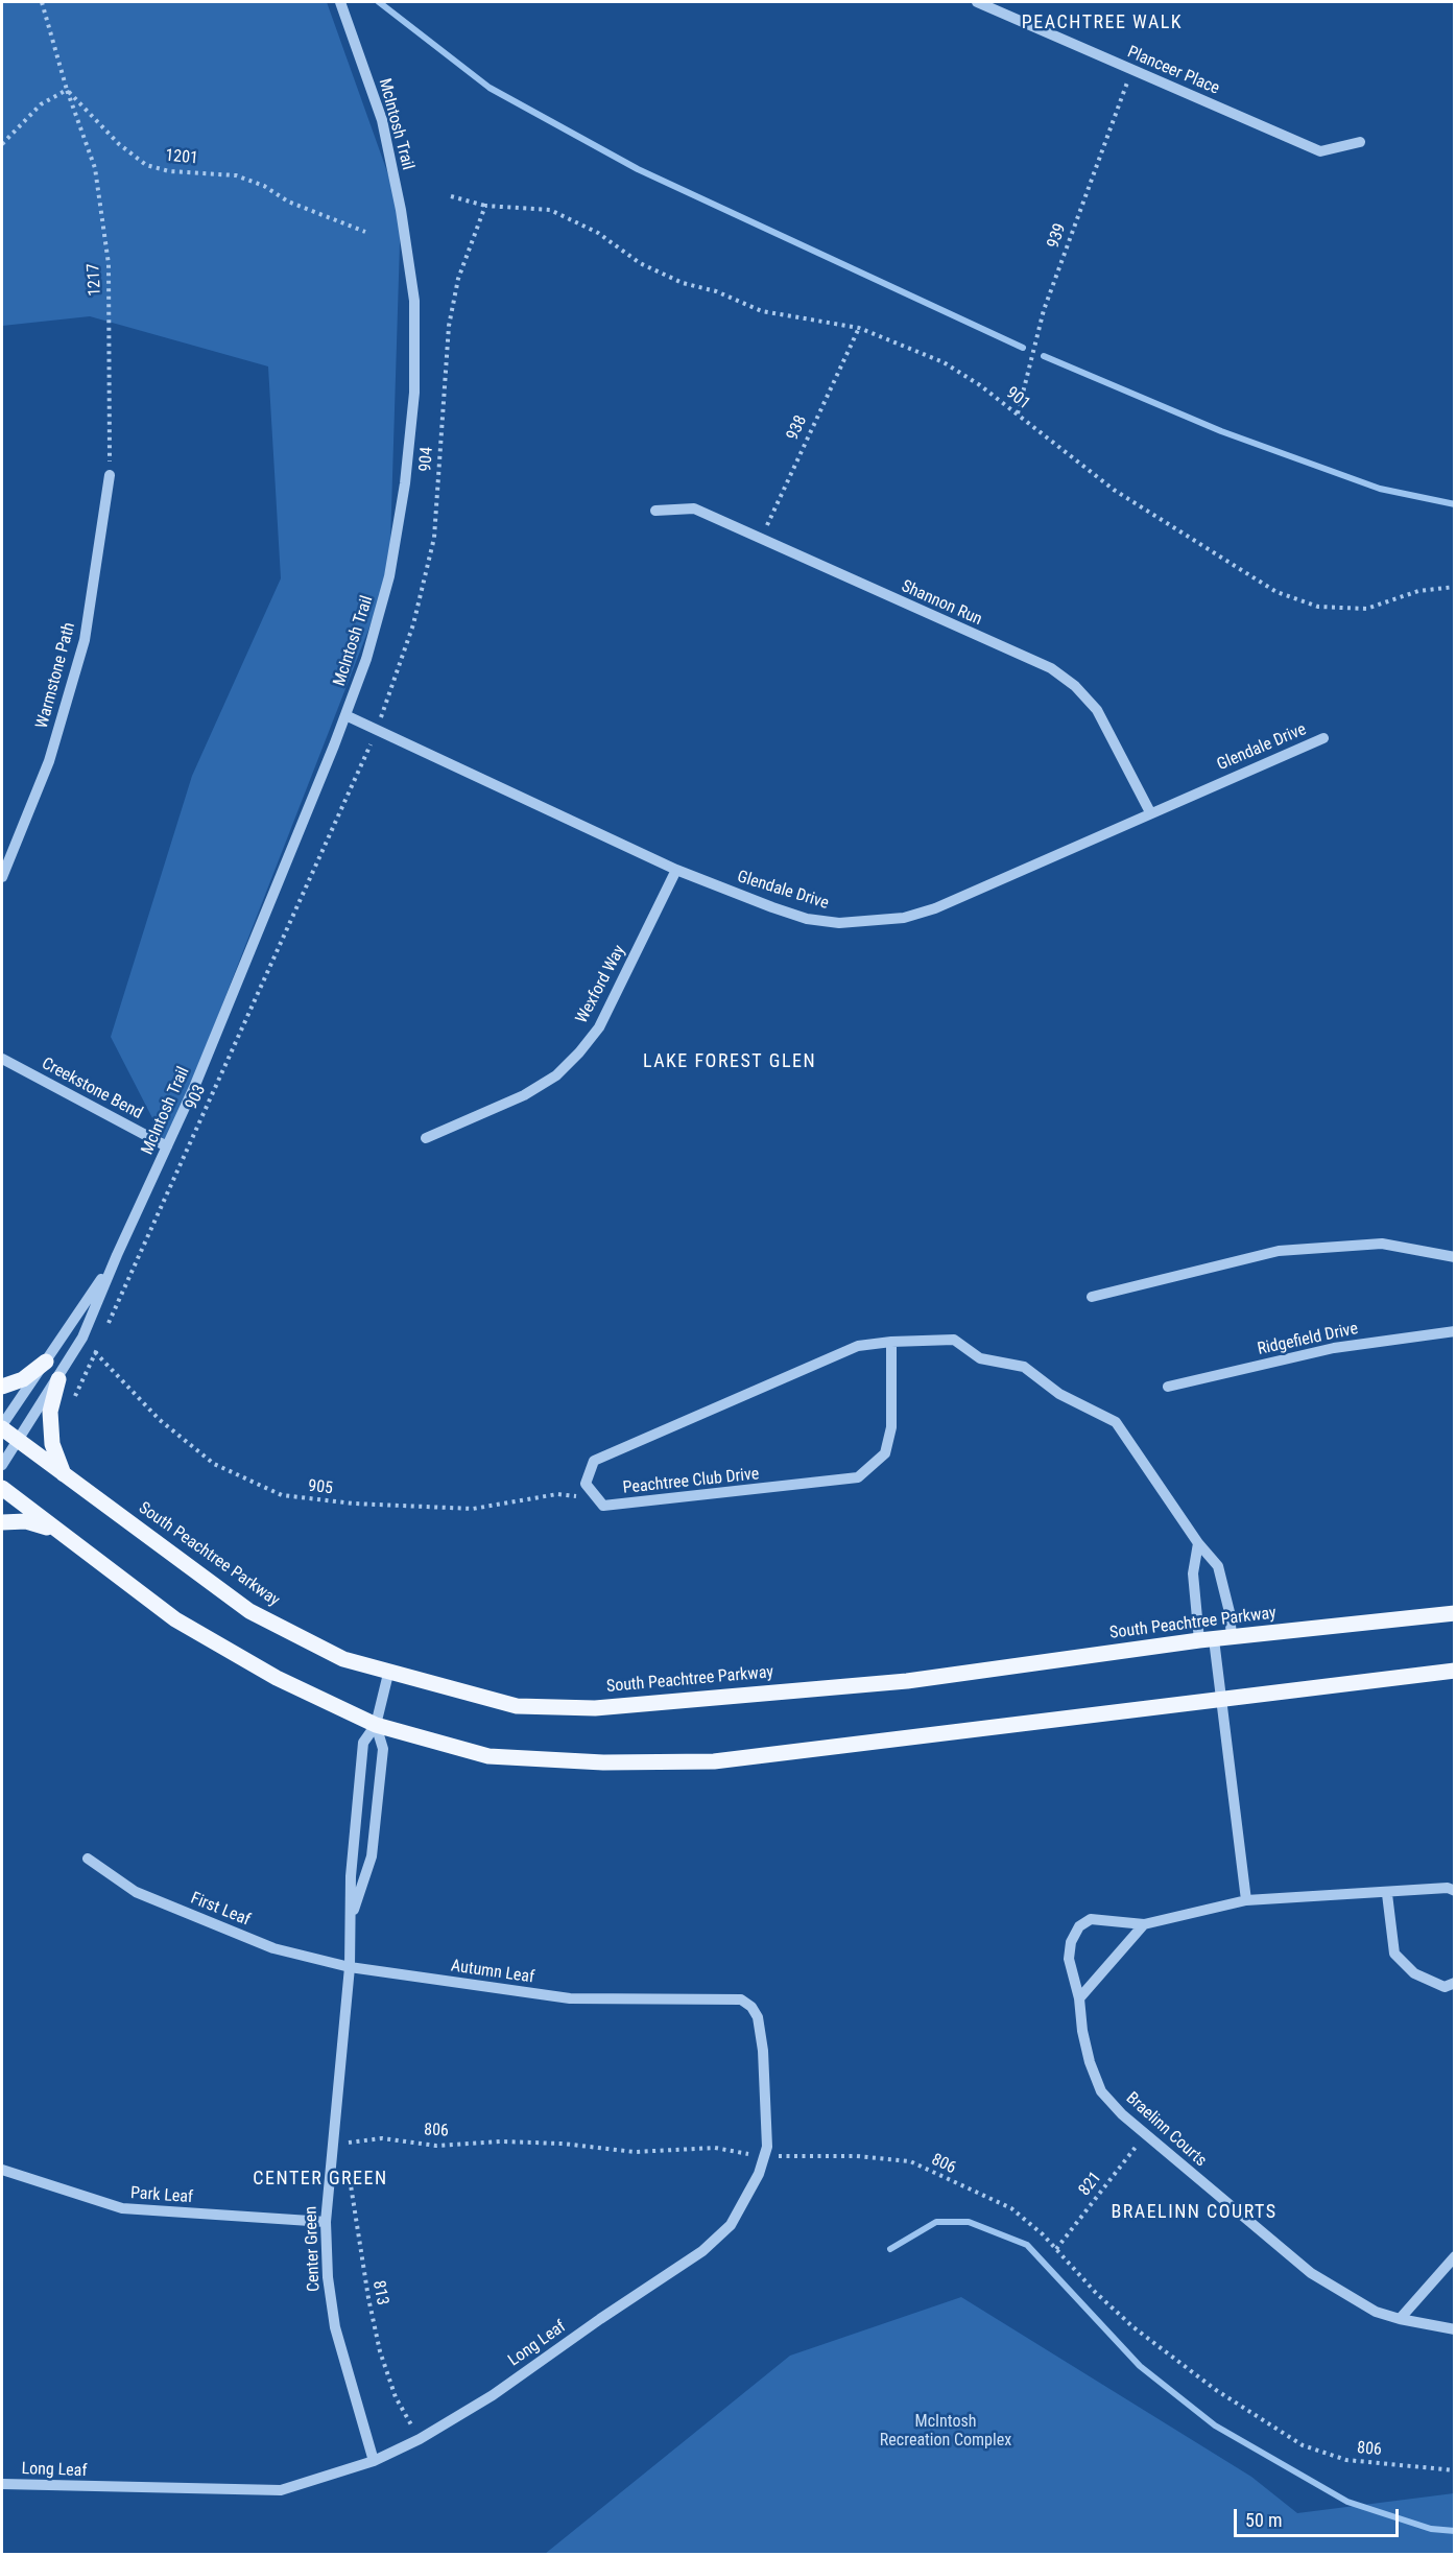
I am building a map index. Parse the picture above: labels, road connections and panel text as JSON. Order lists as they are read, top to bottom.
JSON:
{
  "streets": {
    "main road": ["South Peachtree Parkway"],
    "street": [
      "Planceer Place",
      "McIntosh Trail",
      "Shannon Run",
      "Warmstone Path",
      "Glendale Drive",
      "Wexford Way",
      "Creekstone Bend",
      "Ridgefield Drive",
      "Peachtree Club Drive",
      "First Leaf",
      "Autumn Leaf",
      "Braelinn Courts",
      "Park Leaf",
      "Center Green",
      "Long Leaf"
    ],
    "path": [
      "1201",
      "939",
      "1217",
      "901",
      "938",
      "904",
      "903",
      "905",
      "806",
      "821",
      "813"
    ]
  },
  "crossings": [
    ["Planceer Place", "939"],
    ["McIntosh Trail", "Glendale Drive"],
    ["McIntosh Trail", "Creekstone Bend"],
    ["McIntosh Trail", "South Peachtree Parkway"],
    ["1201", "1217"],
    ["939", "901"],
    ["1217", "Warmstone Path"],
    ["901", "938"],
    ["901", "904"],
    ["938", "Shannon Run"],
    ["904", "Glendale Drive"],
    ["904", "903"],
    ["Shannon Run", "Glendale Drive"],
    ["Glendale Drive", "Wexford Way"],
    ["Peachtree Club Drive", "905"],
    ["First Leaf", "Autumn Leaf"],
    ["First Leaf", "Center Green"],
    ["Autumn Leaf", "Center Green"],
    ["Autumn Leaf", "Long Leaf"],
    ["Braelinn Courts", "821"],
    ["806", "821"],
    ["806", "Center Green"],
    ["806", "Long Leaf"],
    ["Park Leaf", "Center Green"],
    ["Center Green", "Long Leaf"],
    ["813", "Long Leaf"]
  ],
  "districts": [
    "PEACHTREE WALK",
    "LAKE FOREST GLEN",
    "CENTER GREEN",
    "BRAELINN COURTS"
  ],
  "parks": ["McIntosh Recreation Complex"],
  "scale_bar": "50 m"
}
